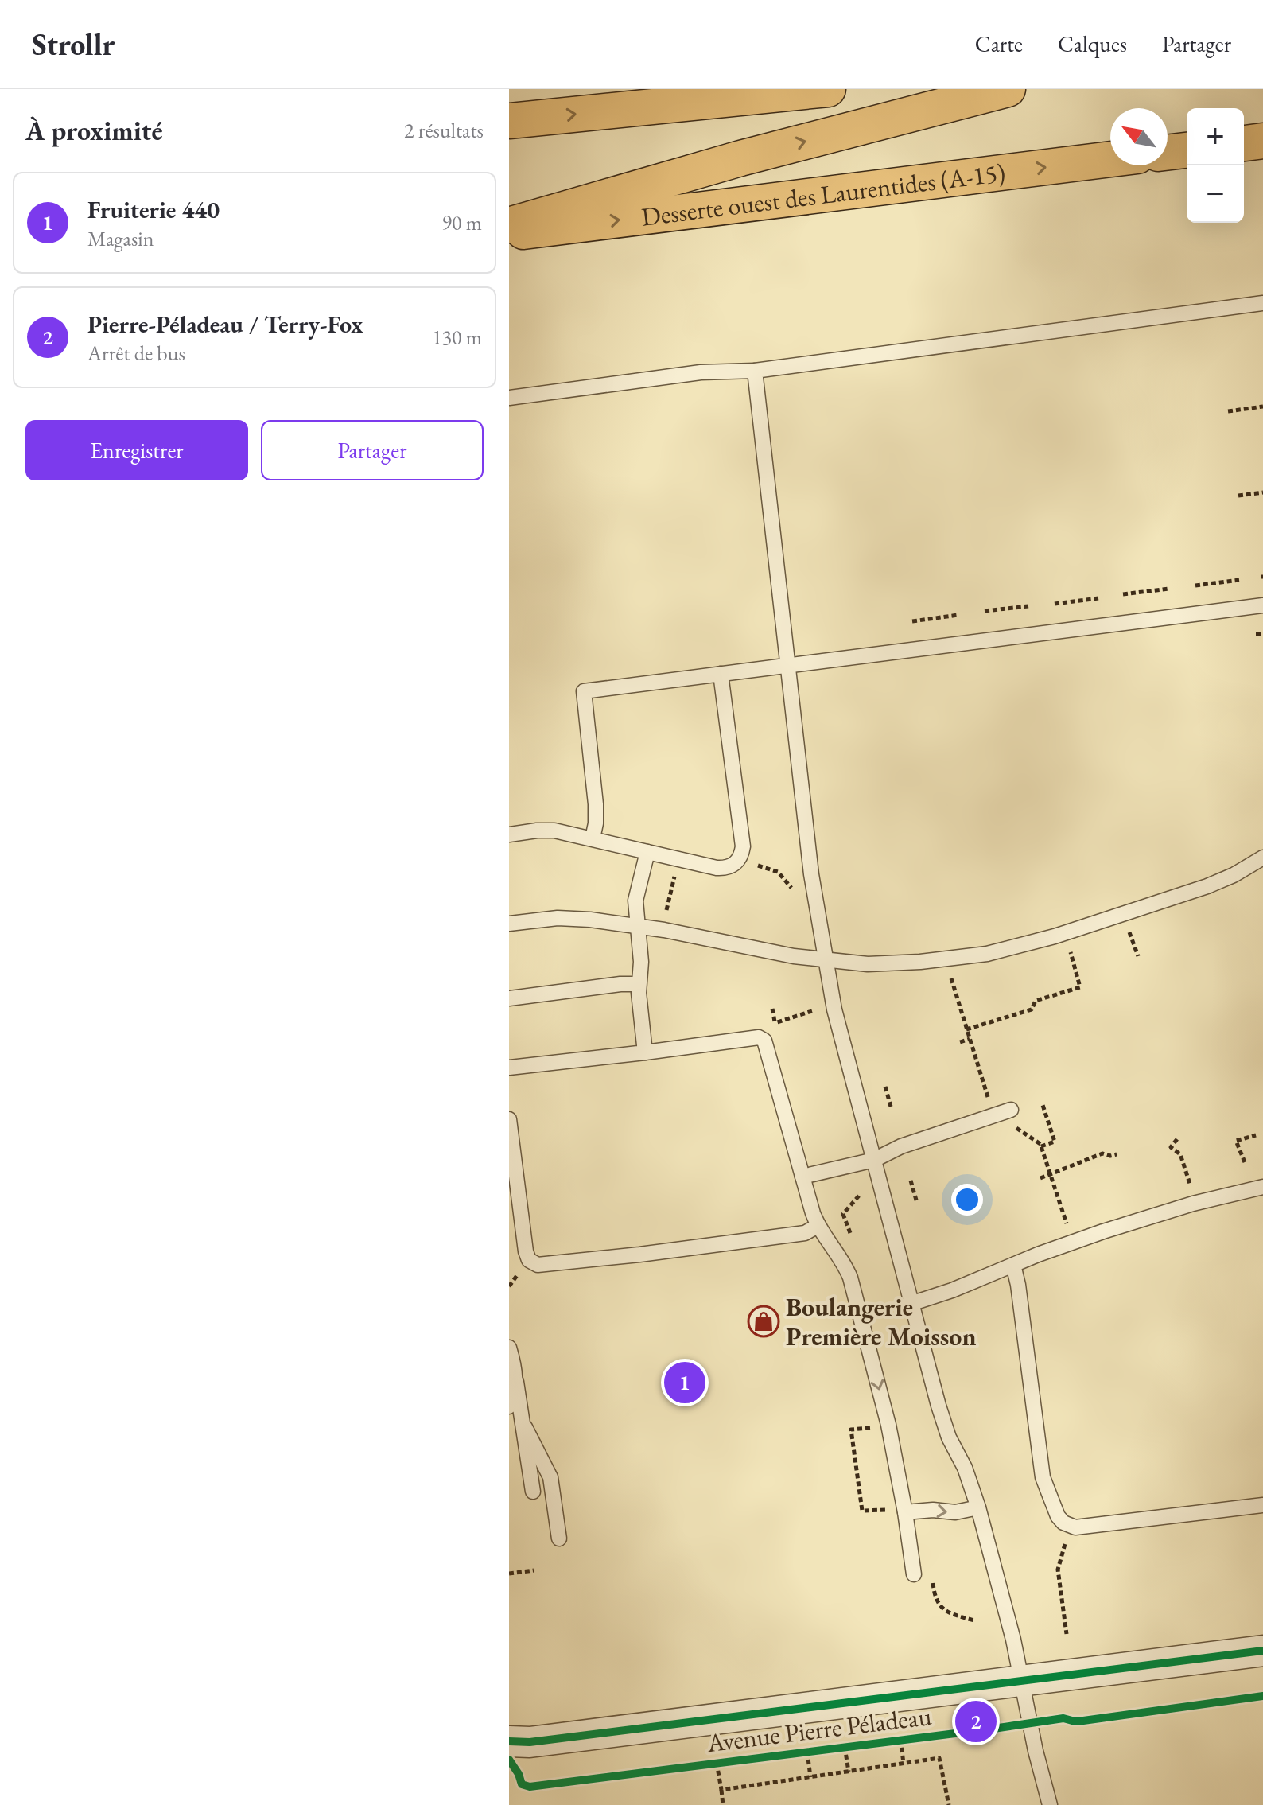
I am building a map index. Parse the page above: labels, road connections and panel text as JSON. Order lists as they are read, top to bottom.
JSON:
{
  "streets": {
    "main road": ["Desserte ouest des Laurentides (A-15)"],
    "street": ["Avenue Pierre Péladeau"]
  },
  "places": {
    "shop": ["Boulangerie Première Moisson"]
  },
  "north": "top left",
  "page": {
    "header": "Strollr",
    "nav": ["Carte", "Calques", "Partager"],
    "heading": ["À proximité", "2 résultats"],
    "map_buttons": ["+", "−"],
    "list": [
      {
        "mark": "1",
        "name": "Fruiterie 440",
        "note": "Magasin",
        "value": "90 m"
      },
      {
        "mark": "2",
        "name": "Pierre-Péladeau / Terry-Fox",
        "note": "Arrêt de bus",
        "value": "130 m"
      }
    ],
    "buttons": ["Enregistrer", "Partager"],
    "pins": ["1", "2"]
  }
}
